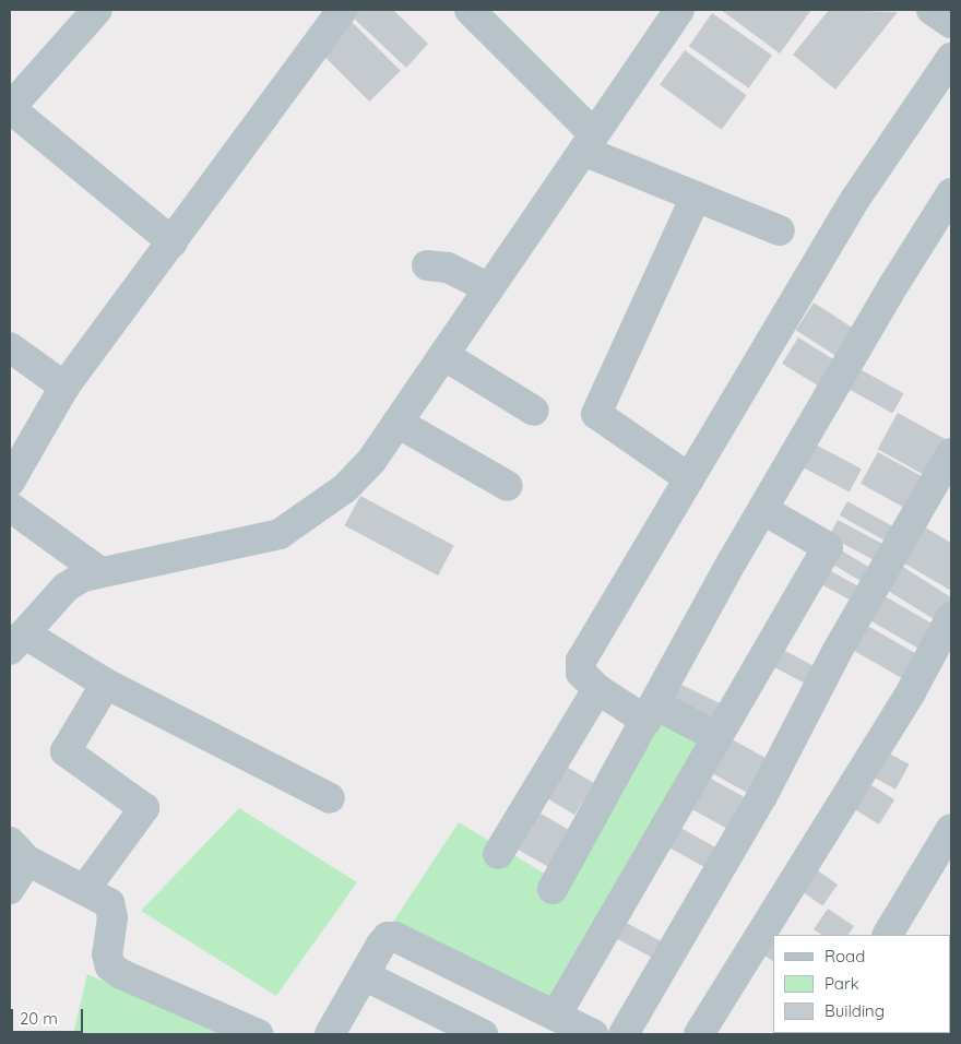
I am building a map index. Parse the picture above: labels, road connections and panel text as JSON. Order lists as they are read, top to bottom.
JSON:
{
  "legend": ["Road", "Park", "Building"],
  "scale_bar": "20 m"
}
